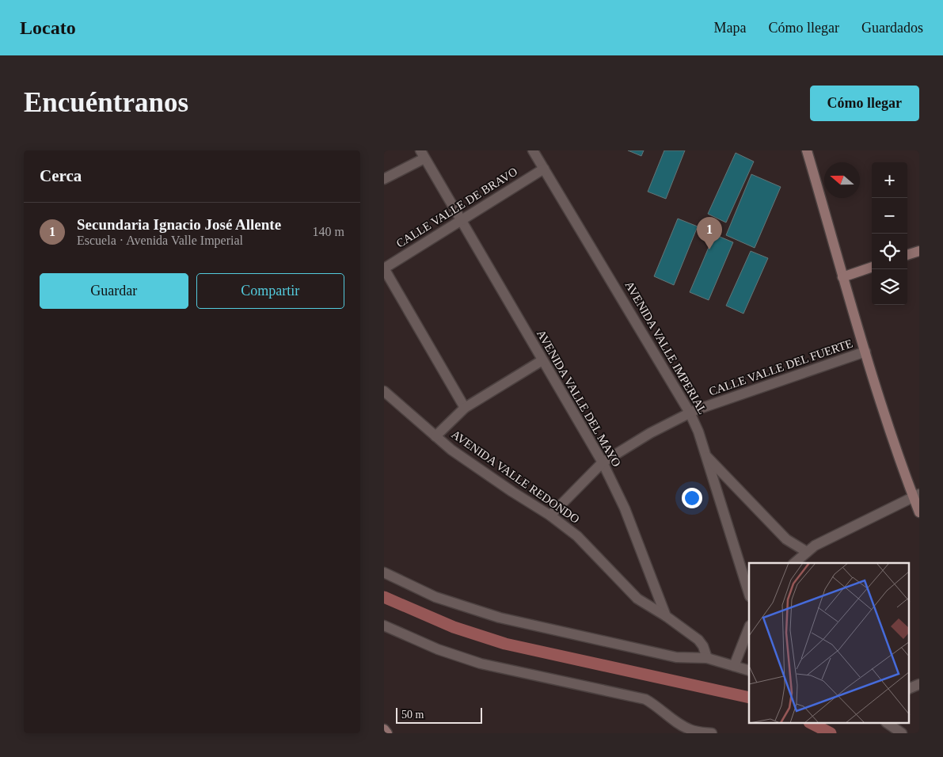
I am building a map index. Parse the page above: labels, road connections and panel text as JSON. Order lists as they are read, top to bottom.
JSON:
{
  "streets": {
    "street": [
      "CALLE VALLE DE BRAVO",
      "AVENIDA VALLE IMPERIAL",
      "CALLE VALLE DEL FUERTE",
      "AVENIDA VALLE DEL MAYO",
      "AVENIDA VALLE REDONDO"
    ]
  },
  "crossings": [
    ["CALLE VALLE DE BRAVO", "AVENIDA VALLE IMPERIAL"],
    ["CALLE VALLE DE BRAVO", "AVENIDA VALLE DEL MAYO"],
    ["AVENIDA VALLE IMPERIAL", "CALLE VALLE DEL FUERTE"],
    ["CALLE VALLE DEL FUERTE", "AVENIDA VALLE DEL MAYO"],
    ["CALLE VALLE DEL FUERTE", "AVENIDA VALLE REDONDO"],
    ["AVENIDA VALLE DEL MAYO", "AVENIDA VALLE REDONDO"]
  ],
  "scale_bar": "50 m",
  "north": "left",
  "page": {
    "header": "Locato",
    "nav": ["Mapa", "Cómo llegar", "Guardados"],
    "buttons": [
      "Cómo llegar",
      ["Guardar", "Compartir"]
    ],
    "title": "Encuéntranos",
    "heading": "Cerca",
    "map_buttons": ["+", "−"],
    "list": [
      {
        "mark": "1",
        "name": "Secundaria Ignacio José Allente",
        "note": "Escuela · Avenida Valle Imperial",
        "value": "140 m"
      }
    ],
    "pins": "1",
    "scale": "50 m"
  }
}
